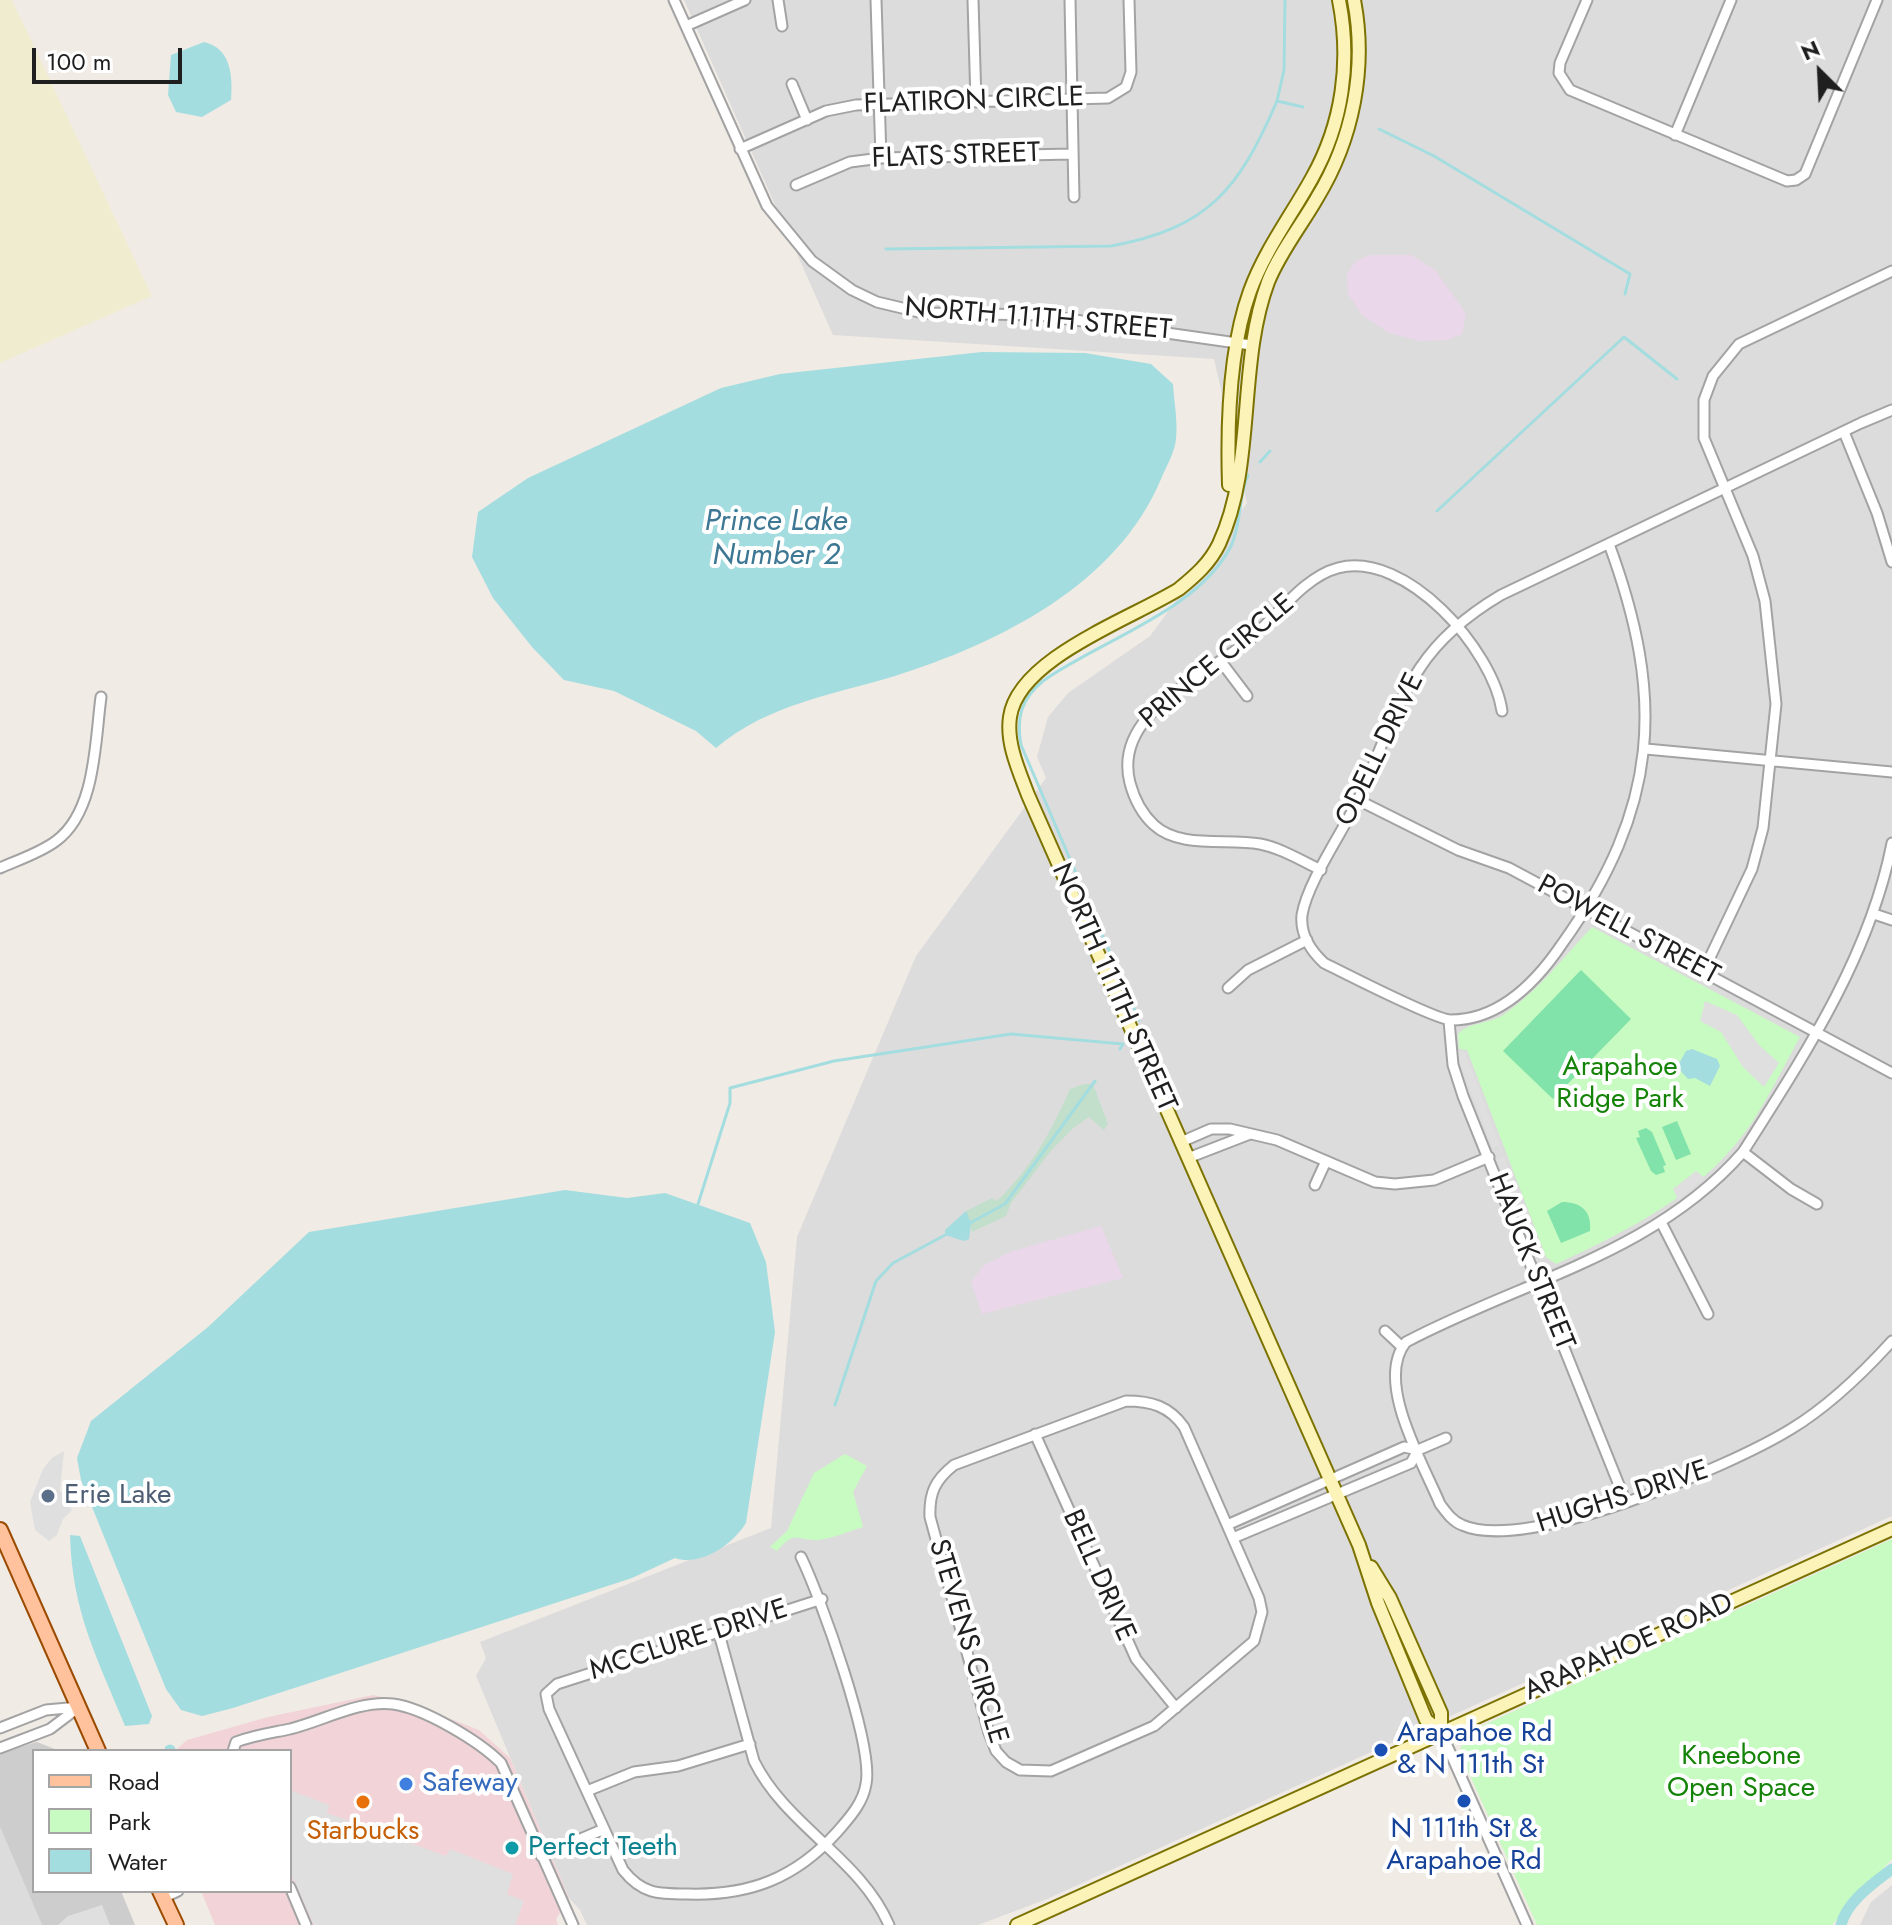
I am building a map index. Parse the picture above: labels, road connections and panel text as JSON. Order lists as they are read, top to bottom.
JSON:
{
  "streets": {
    "street": [
      "FLATIRON CIRCLE",
      "FLATS STREET",
      "NORTH 111TH STREET",
      "PRINCE CIRCLE",
      "ODELL DRIVE",
      "POWELL STREET",
      "HAUCK STREET",
      "HUGHS DRIVE",
      "BELL DRIVE",
      "MCCLURE DRIVE",
      "STEVENS CIRCLE",
      "ARAPAHOE ROAD"
    ]
  },
  "crossings": [
    ["FLATIRON CIRCLE", "NORTH 111TH STREET"],
    ["NORTH 111TH STREET", "ARAPAHOE ROAD"],
    ["PRINCE CIRCLE", "ODELL DRIVE"],
    ["ODELL DRIVE", "POWELL STREET"],
    ["HAUCK STREET", "HUGHS DRIVE"],
    ["BELL DRIVE", "STEVENS CIRCLE"]
  ],
  "water": ["Prince Lake Number 2"],
  "parks": ["Arapahoe Ridge Park", "Kneebone Open Space"],
  "places": [
    "Erie Lake",
    "Arapahoe Rd & N 111th St",
    "Safeway",
    "N 111th St & Arapahoe Rd",
    "Starbucks",
    "Perfect Teeth"
  ],
  "legend": ["Road", "Park", "Water"],
  "scale_bar": "100 m",
  "north": "top left"
}
